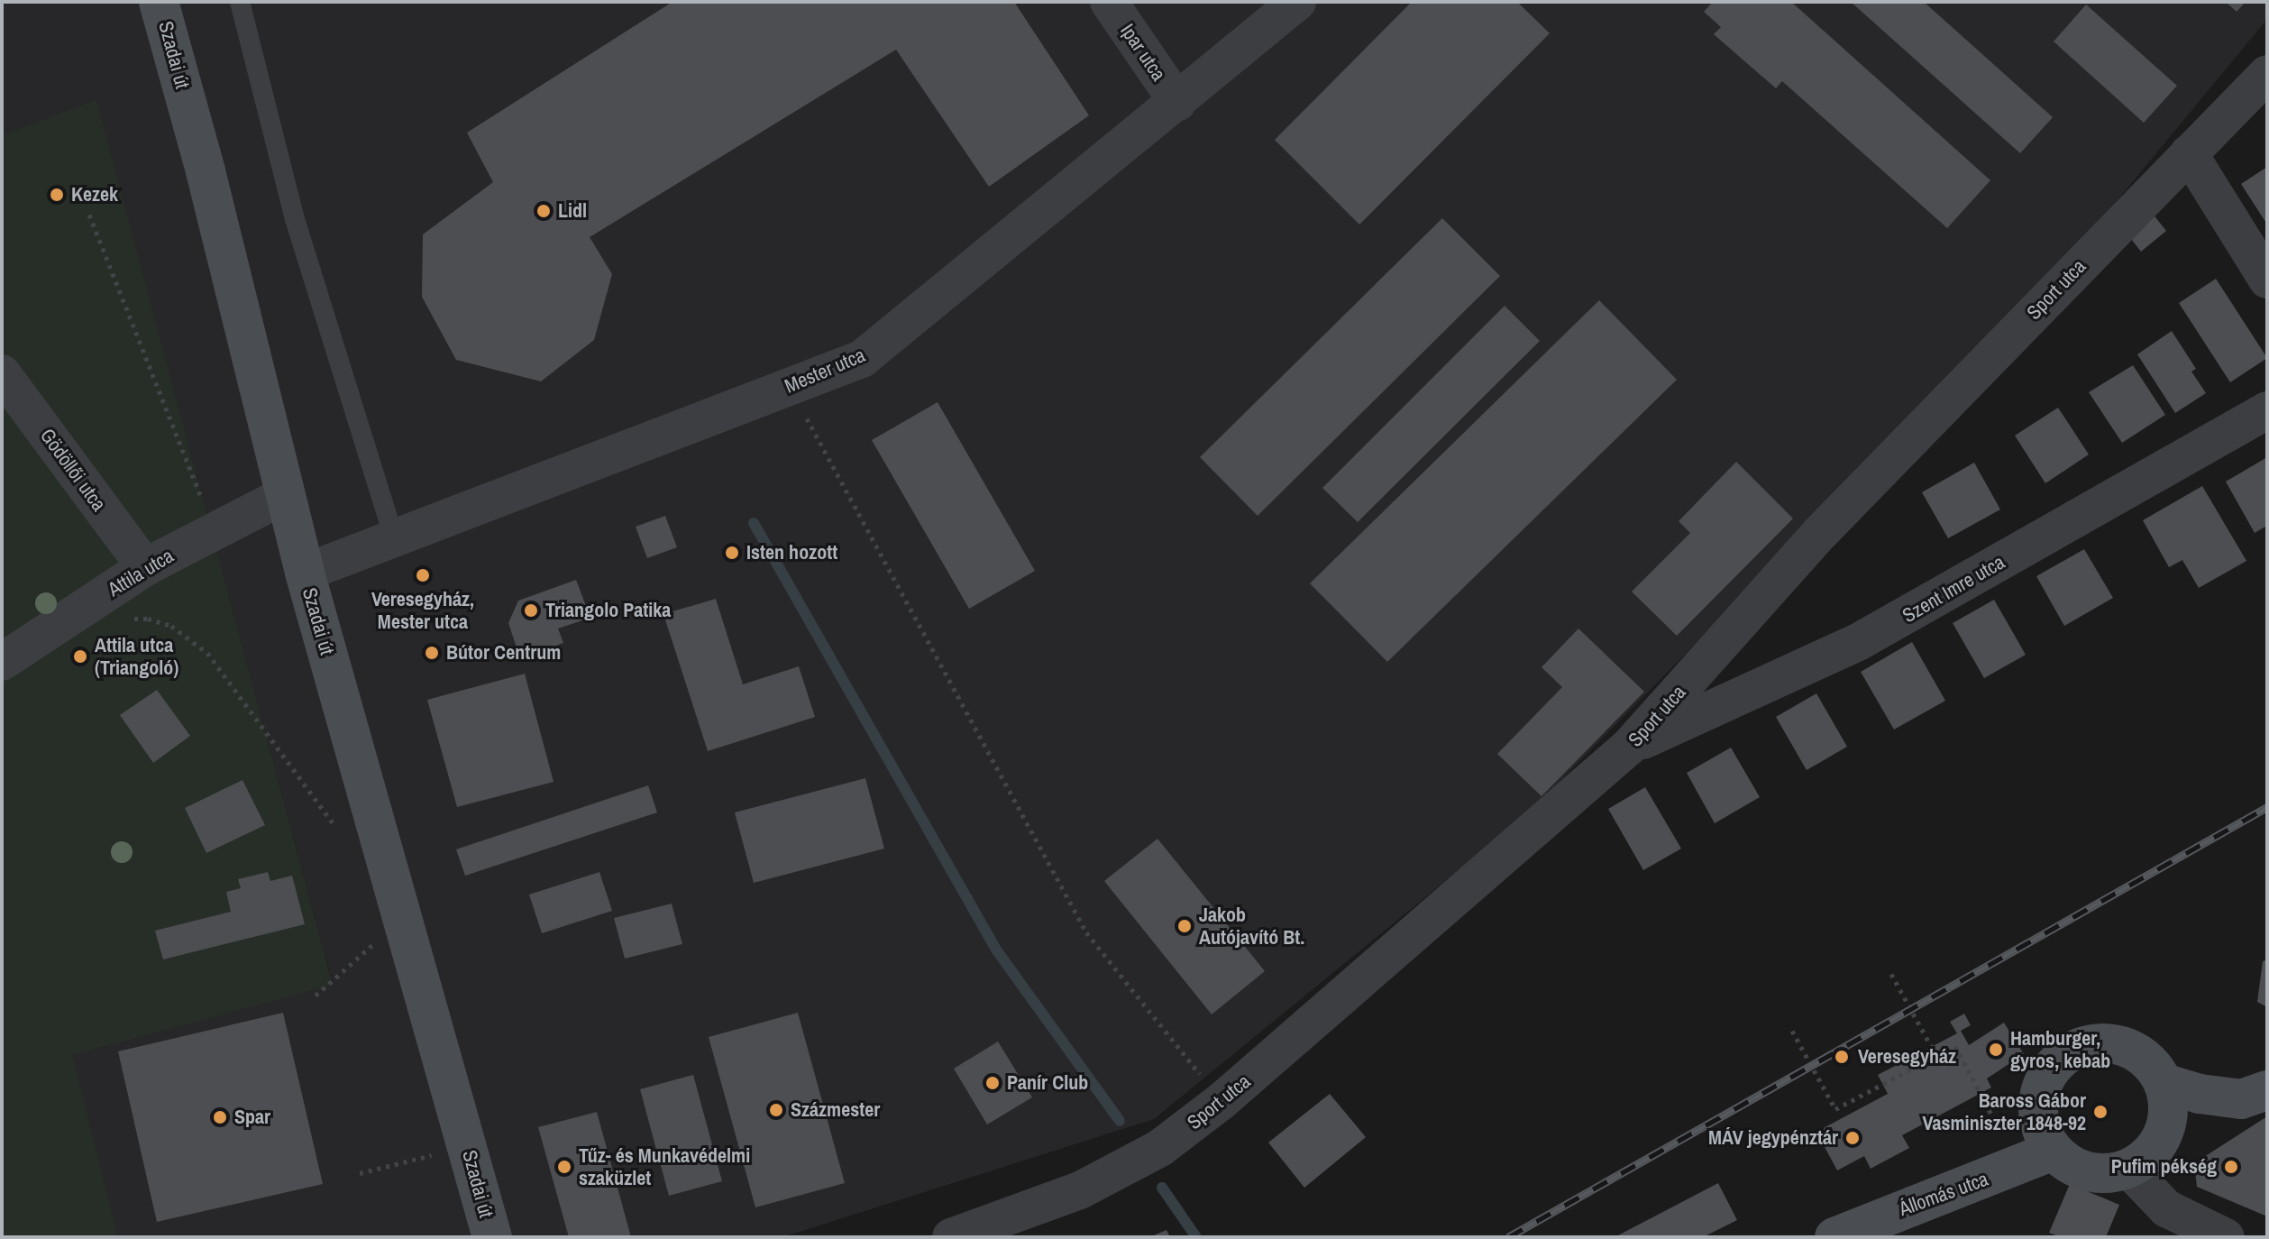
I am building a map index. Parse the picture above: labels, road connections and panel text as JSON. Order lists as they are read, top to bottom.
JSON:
{
  "streets": {
    "main road": ["Szadai út", "Állomás utca"],
    "street": [
      "Ipar utca",
      "Sport utca",
      "Mester utca",
      "Gödöllői utca",
      "Attila utca",
      "Szent Imre utca"
    ]
  },
  "crossings": [
    ["Ipar utca", "Mester utca"],
    ["Szadai út", "Mester utca"],
    ["Szadai út", "Attila utca"],
    ["Sport utca", "Szent Imre utca"],
    ["Gödöllői utca", "Attila utca"]
  ],
  "places": [
    "Kezek",
    "Lidl",
    "Isten hozott",
    "Veresegyház, Mester utca",
    "Triangolo Patika",
    "Bútor Centrum",
    "Attila utca (Triangoló)",
    "Jakob Autójavító Bt.",
    "Hamburger, gyros, kebab",
    "Veresegyház",
    "Panír Club",
    "Százmester",
    "Baross Gábor Vasminiszter 1848-92",
    "Spar",
    "MÁV jegypénztár",
    "Tűz- és Munkavédelmi szaküzlet",
    "Pufim pékség"
  ]
}
